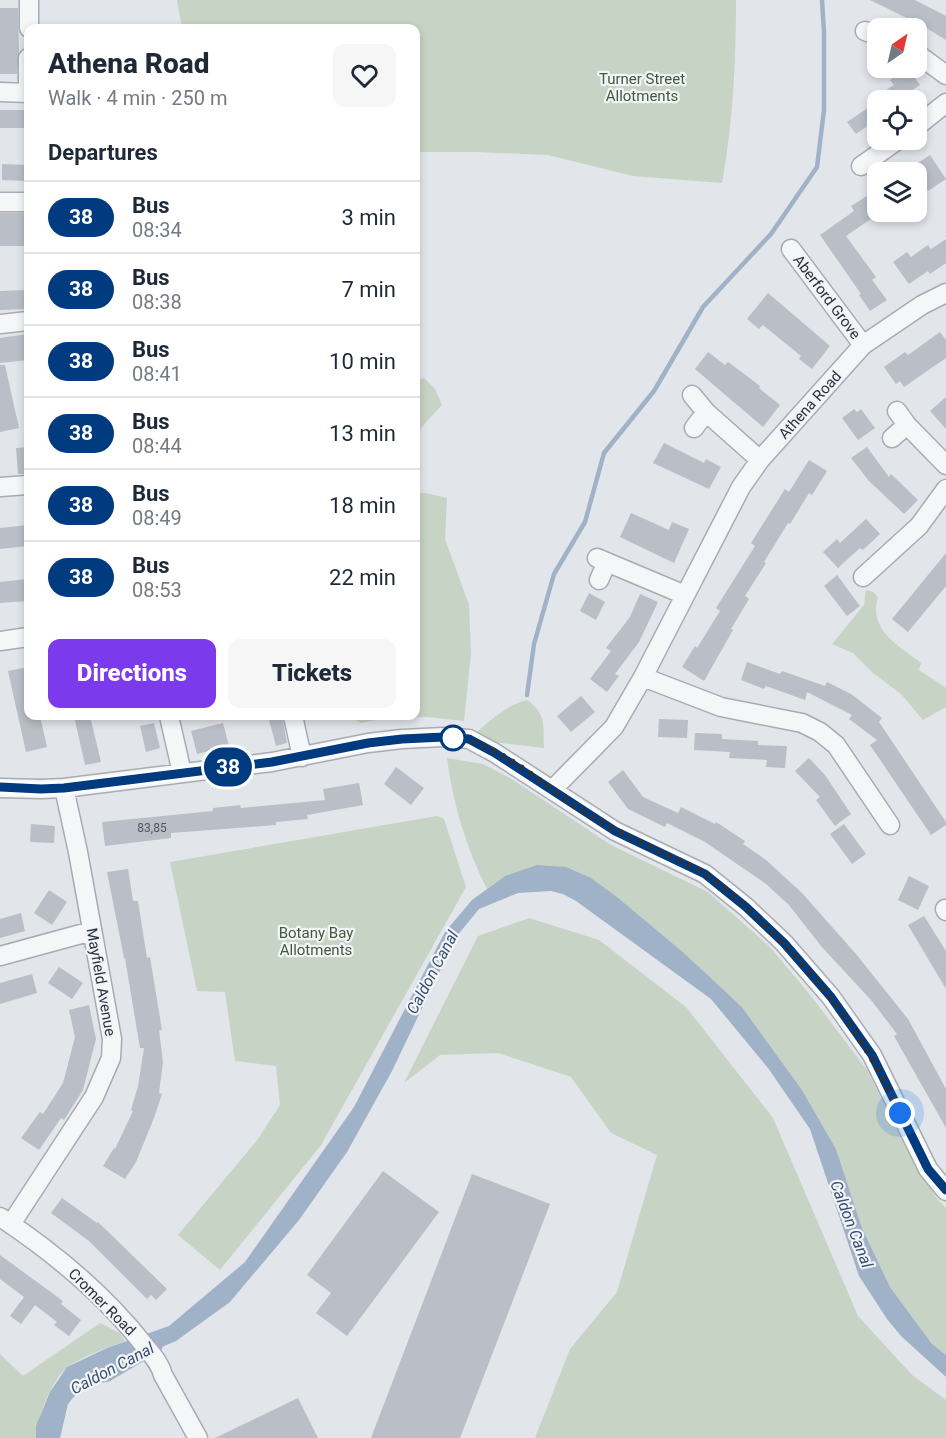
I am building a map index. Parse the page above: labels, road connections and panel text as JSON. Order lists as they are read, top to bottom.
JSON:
{
  "streets": {
    "street": [
      "Aberford Grove",
      "Athena Road",
      "Mayfield Avenue",
      "Cromer Road"
    ]
  },
  "crossings": [
    ["Aberford Grove", "Athena Road"],
    ["Mayfield Avenue", "Cromer Road"]
  ],
  "water": ["Caldon Canal"],
  "parks": ["Turner Street Allotments", "Botany Bay Allotments"],
  "lines": ["bus line 38"],
  "house_numbers": ["83,85"],
  "north": "top right",
  "page": {
    "on_map": "38",
    "heading": [
      ["Athena Road", "Walk · 4 min · 250 m"],
      "Departures"
    ],
    "list": [
      {
        "mark": "38",
        "name": "Bus",
        "note": "08:34",
        "value": "3 min"
      },
      {
        "mark": "38",
        "name": "Bus",
        "note": "08:38",
        "value": "7 min"
      },
      {
        "mark": "38",
        "name": "Bus",
        "note": "08:41",
        "value": "10 min"
      },
      {
        "mark": "38",
        "name": "Bus",
        "note": "08:44",
        "value": "13 min"
      },
      {
        "mark": "38",
        "name": "Bus",
        "note": "08:49",
        "value": "18 min"
      },
      {
        "mark": "38",
        "name": "Bus",
        "note": "08:53",
        "value": "22 min"
      }
    ],
    "buttons": ["Directions", "Tickets"]
  }
}
